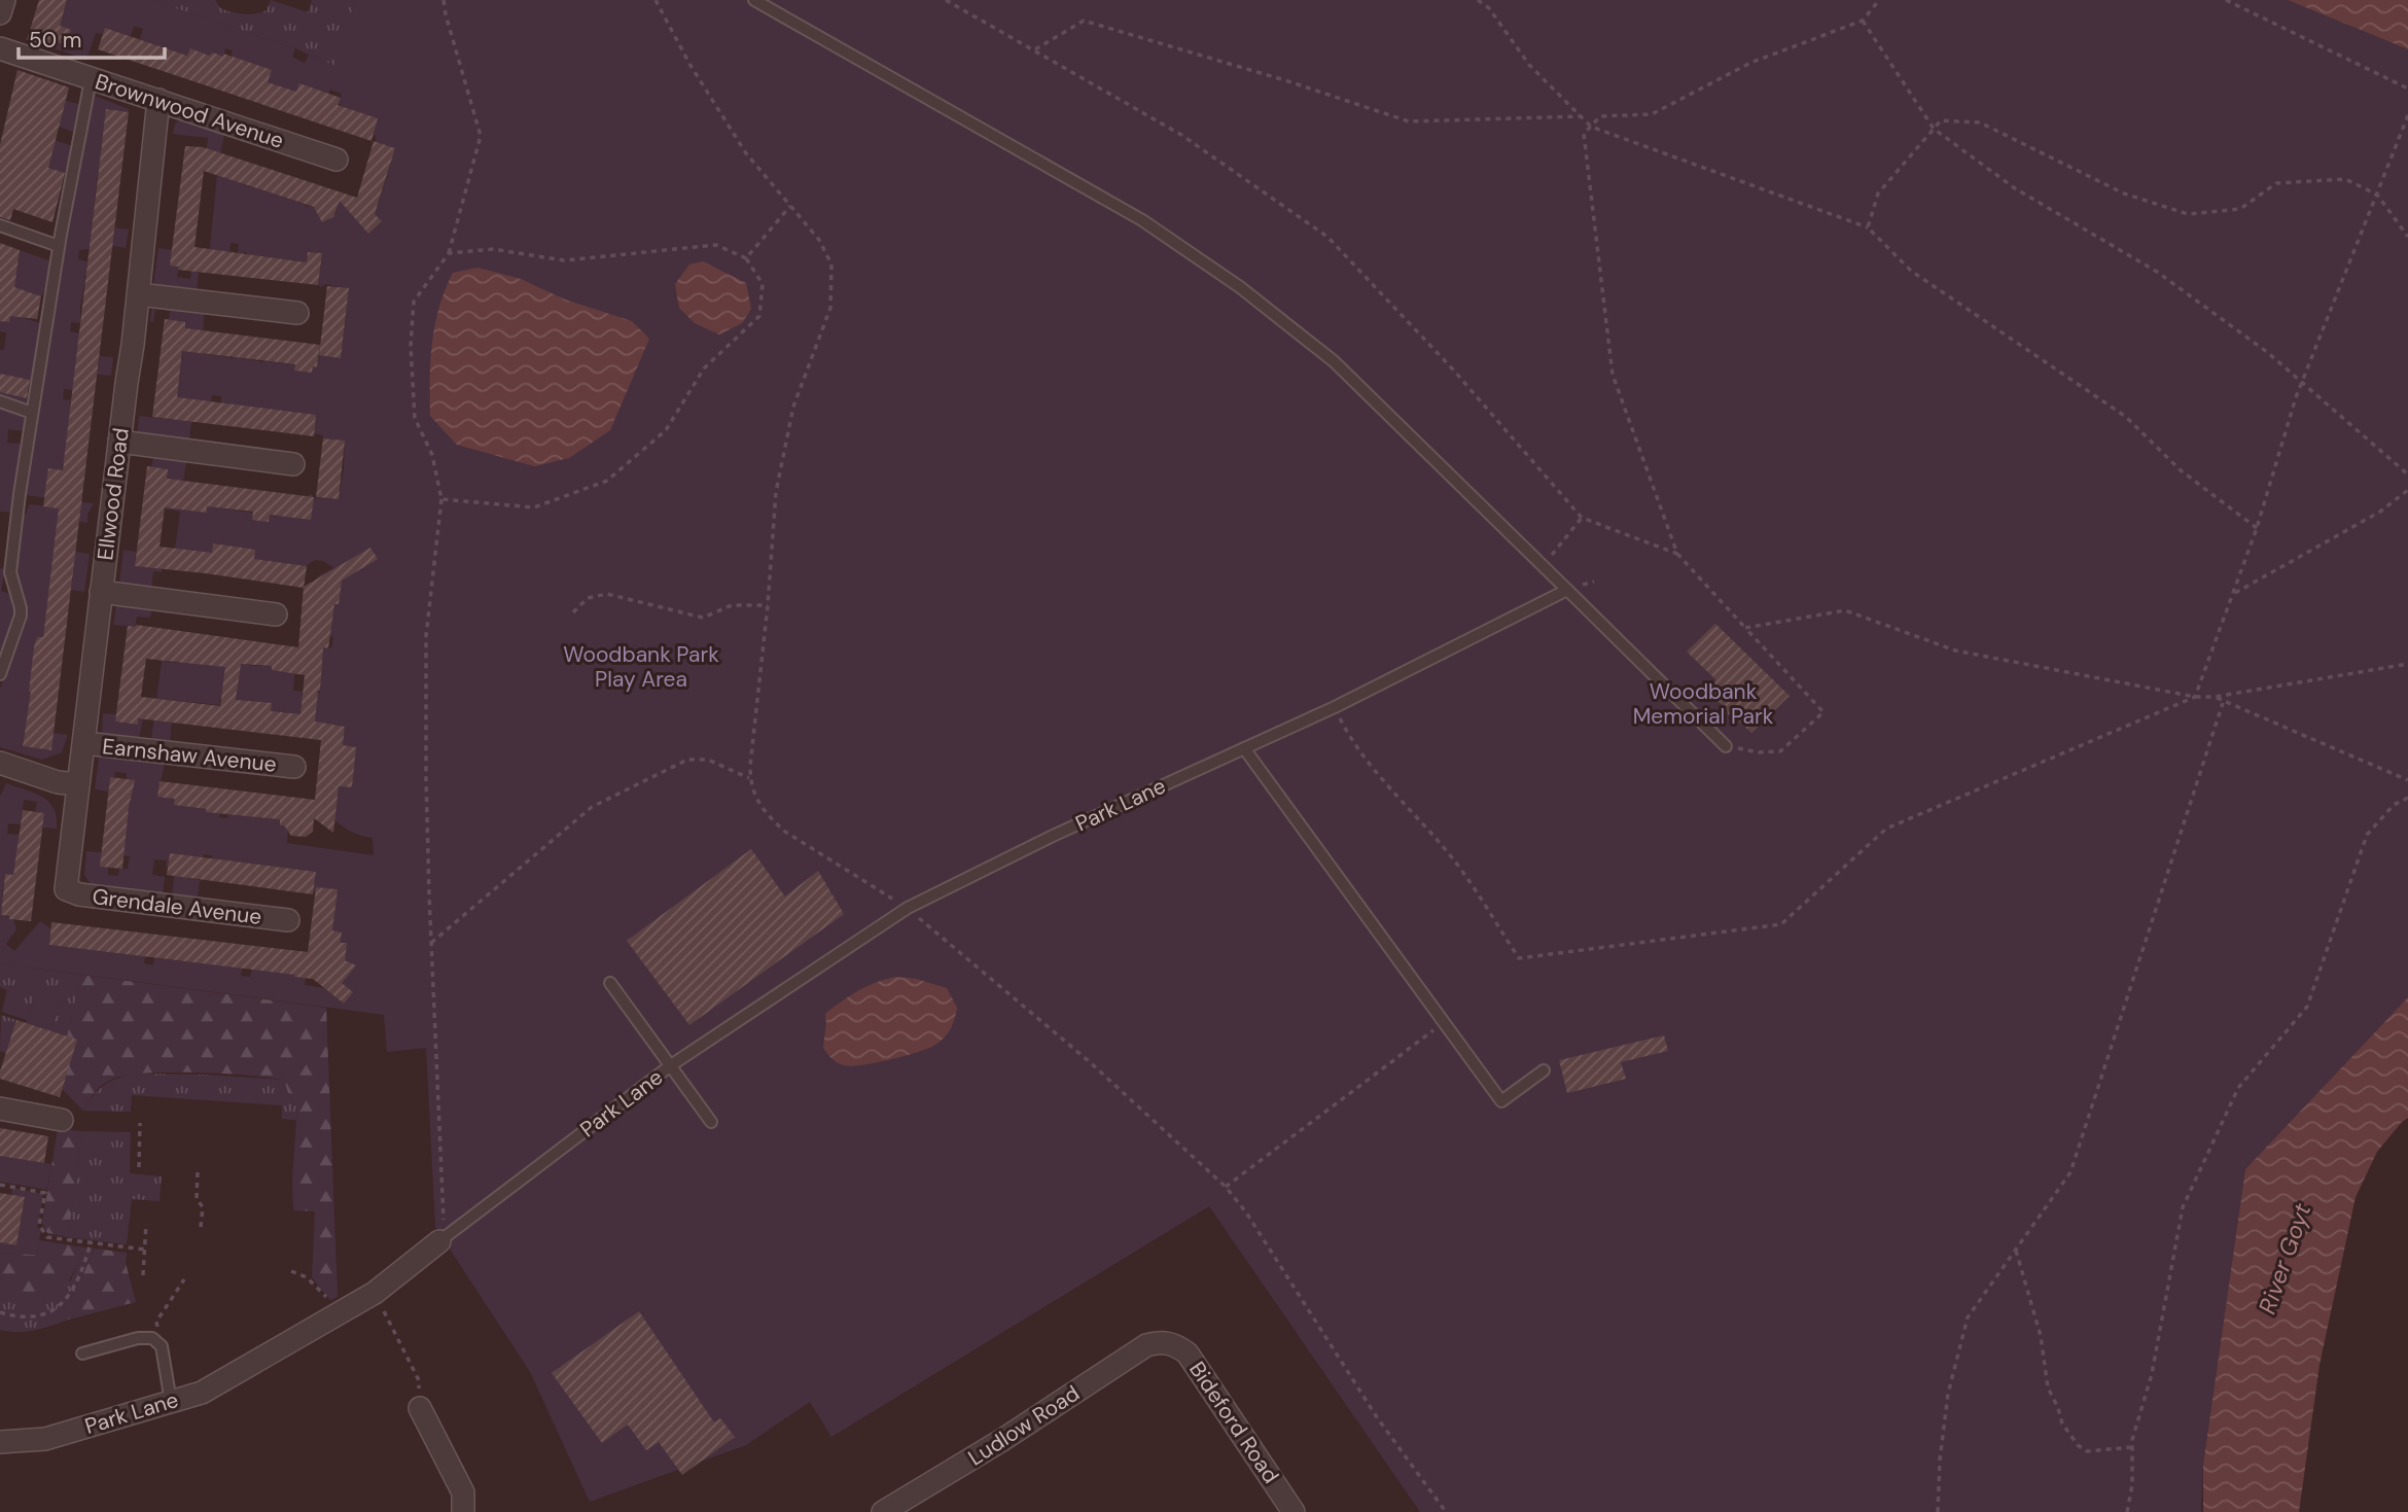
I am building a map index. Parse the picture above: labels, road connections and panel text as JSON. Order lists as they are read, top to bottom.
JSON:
{
  "streets": {
    "street": [
      "Brownwood Avenue",
      "Ellwood Road",
      "Earnshaw Avenue",
      "Park Lane",
      "Grendale Avenue",
      "Bideford Road",
      "Ludlow Road"
    ]
  },
  "crossings": [
    ["Brownwood Avenue", "Ellwood Road"],
    ["Ellwood Road", "Earnshaw Avenue"],
    ["Ellwood Road", "Grendale Avenue"],
    ["Bideford Road", "Ludlow Road"]
  ],
  "water": ["River Goyt"],
  "parks": ["Woodbank Park Play Area", "Woodbank Memorial Park"],
  "scale_bar": "50 m"
}
